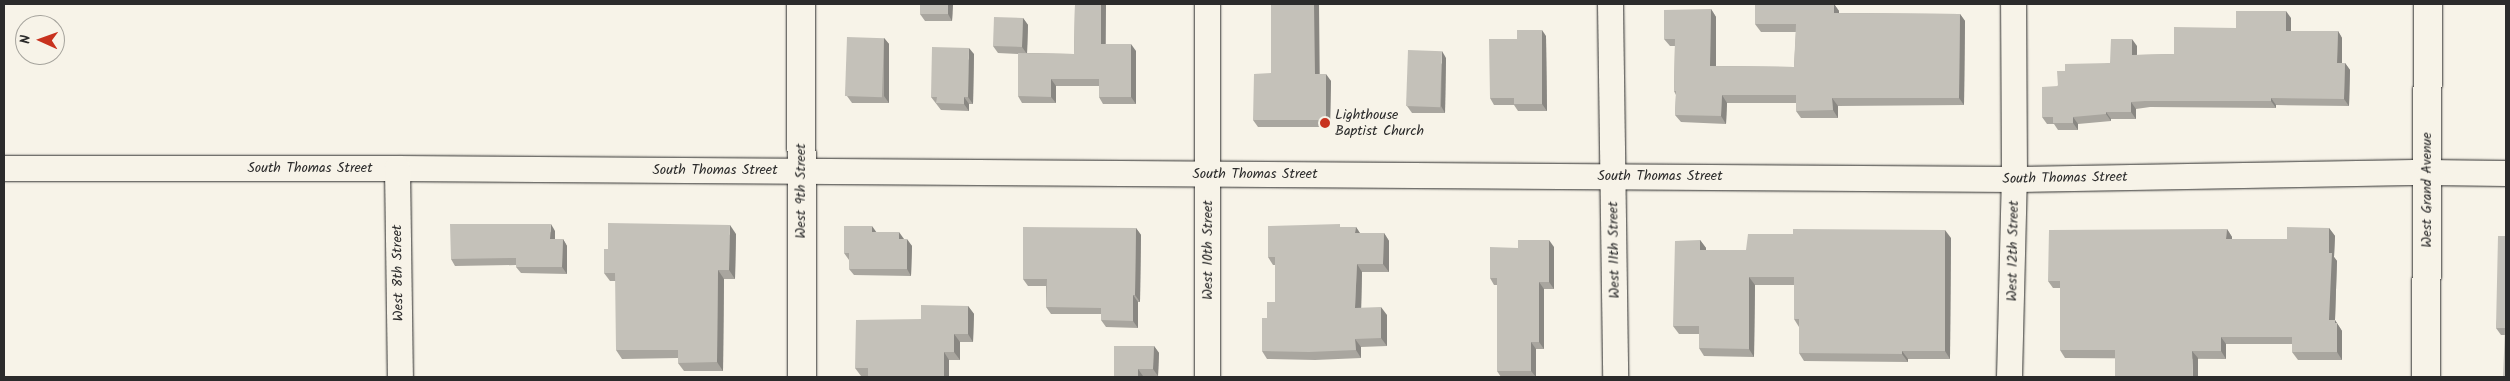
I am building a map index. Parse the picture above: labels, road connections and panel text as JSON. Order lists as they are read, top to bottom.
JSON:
{
  "streets": {
    "street": [
      "South Thomas Street",
      "West Grand Avenue",
      "West 9th Street",
      "West 10th Street",
      "West 11th Street",
      "West 12th Street",
      "West 8th Street"
    ]
  },
  "crossings": [
    ["South Thomas Street", "West Grand Avenue"],
    ["South Thomas Street", "West 9th Street"],
    ["South Thomas Street", "West 10th Street"],
    ["South Thomas Street", "West 11th Street"],
    ["South Thomas Street", "West 12th Street"],
    ["South Thomas Street", "West 8th Street"]
  ],
  "places": ["Lighthouse Baptist Church"],
  "north": "left"
}
